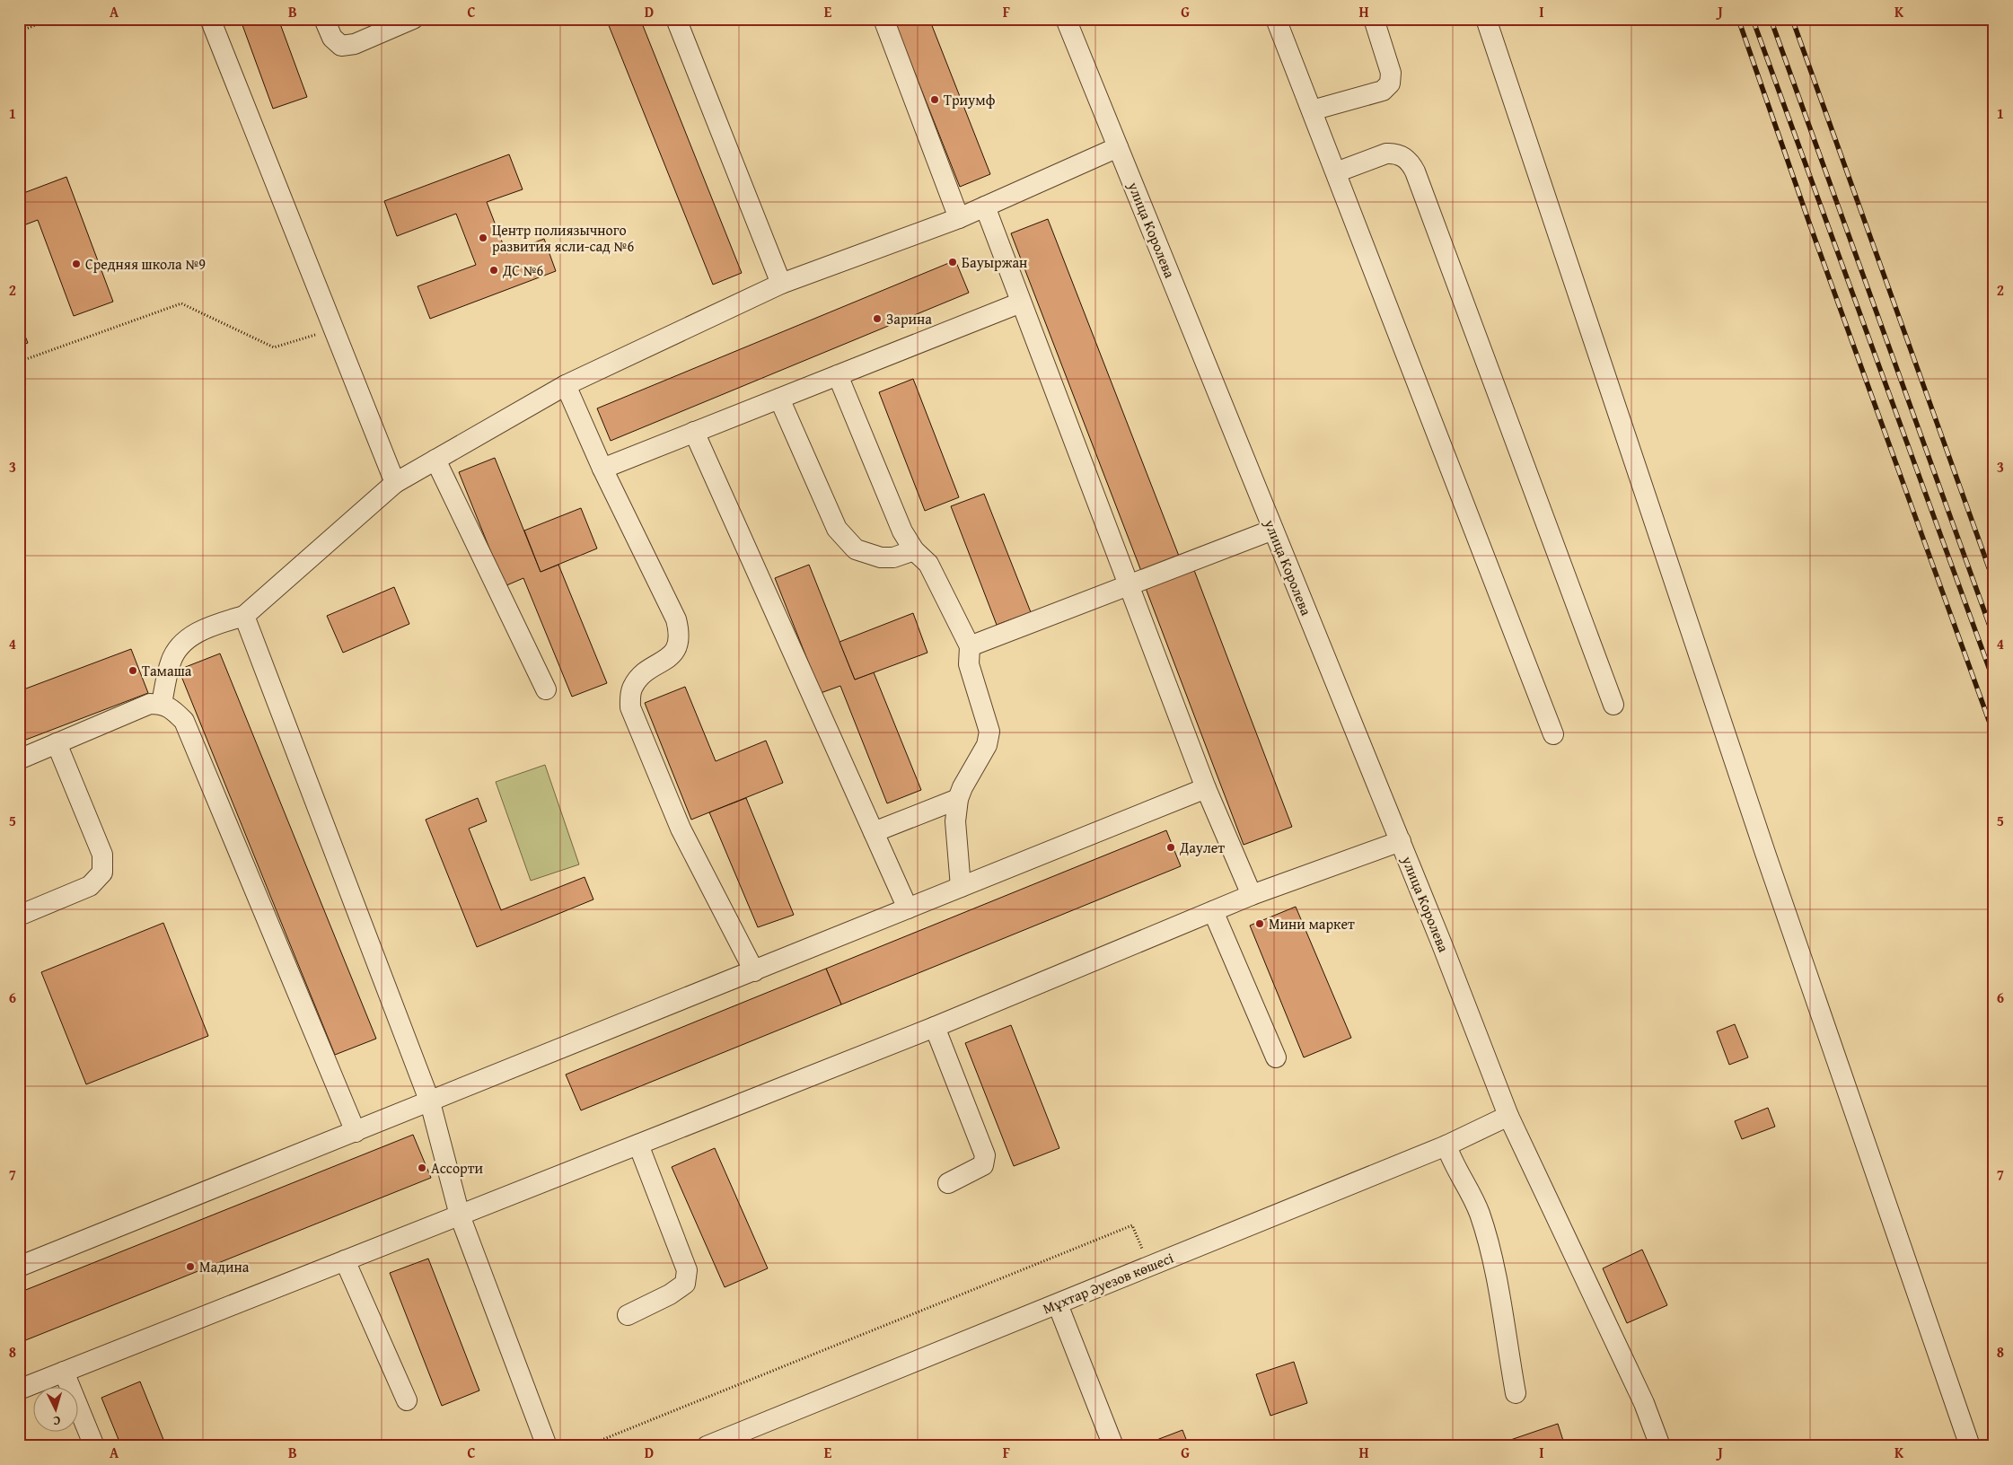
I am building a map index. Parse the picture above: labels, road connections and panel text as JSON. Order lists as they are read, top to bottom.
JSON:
{
  "streets": {
    "street": ["улица Королева", "Мұхтар Әуезов көшесі"]
  },
  "crossings": [
    ["улица Королева", "Мұхтар Әуезов көшесі"]
  ],
  "places": [
    "Триумф",
    "Центр полиязычного развития ясли-сад №6",
    "Бауыржан",
    "Средняя школа №9",
    "ДС №6",
    "Зарина",
    "Тамаша",
    "Даулет",
    "Мини маркет",
    "Ассорти",
    "Мадина"
  ],
  "north": "bottom",
  "grid": {
    "columns": [
      "A",
      "B",
      "C",
      "D",
      "E",
      "F",
      "G",
      "H",
      "I",
      "J",
      "K"
    ],
    "rows": [
      "1",
      "2",
      "3",
      "4",
      "5",
      "6",
      "7",
      "8"
    ]
  }
}
